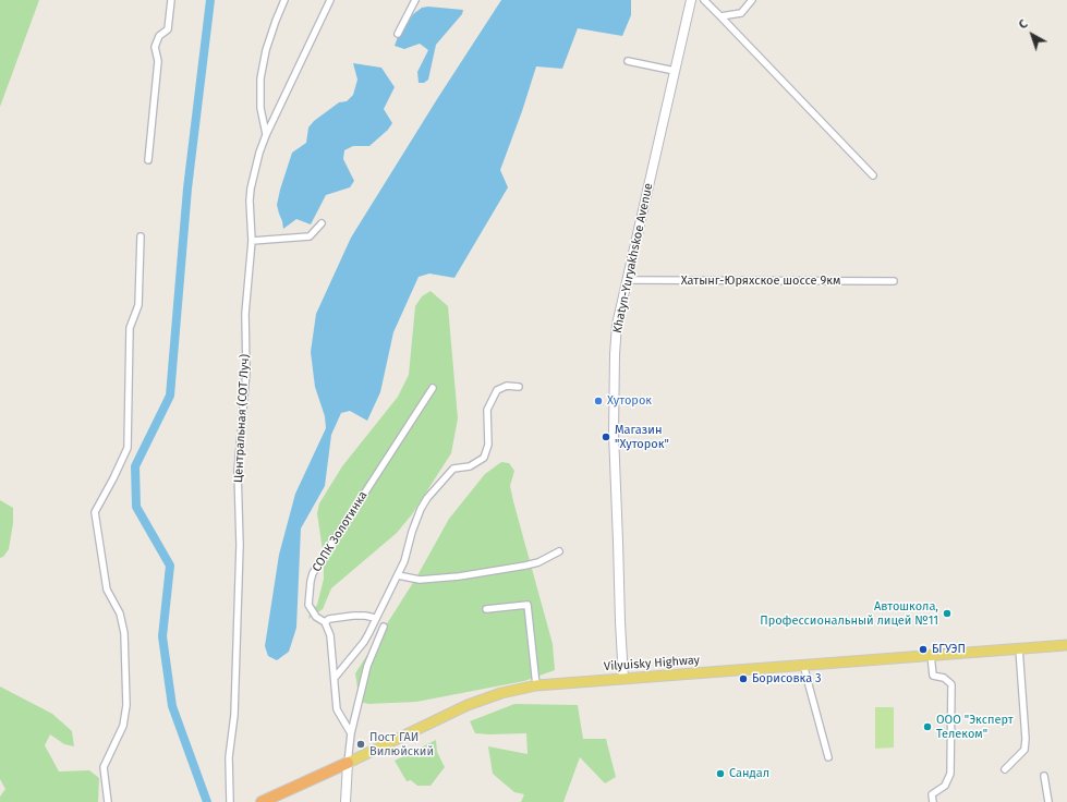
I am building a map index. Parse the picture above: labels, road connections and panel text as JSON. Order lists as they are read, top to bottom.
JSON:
{
  "streets": {
    "highway": ["Vilyuisky Highway"],
    "main road": ["Khatyn-Yuryakhskoe Avenue"],
    "street": ["Хатынг-Юряхское шоссе 9км", "Центральная (СОТ Луч)", "СОПК Золотинка"]
  },
  "crossings": [
    ["Khatyn-Yuryakhskoe Avenue", "Хатынг-Юряхское шоссе 9км"],
    ["Khatyn-Yuryakhskoe Avenue", "Vilyuisky Highway"]
  ],
  "places": [
    "Хуторок",
    "Магазин \"Хуторок\"",
    "Автошкола, Профессиональный лицей №11",
    "БГУЭП",
    "Борисовка 3",
    "ООО \"Эксперт Телеком\"",
    "Пост ГАИ Вилюйский",
    "Сандал"
  ],
  "north": "top left"
}
